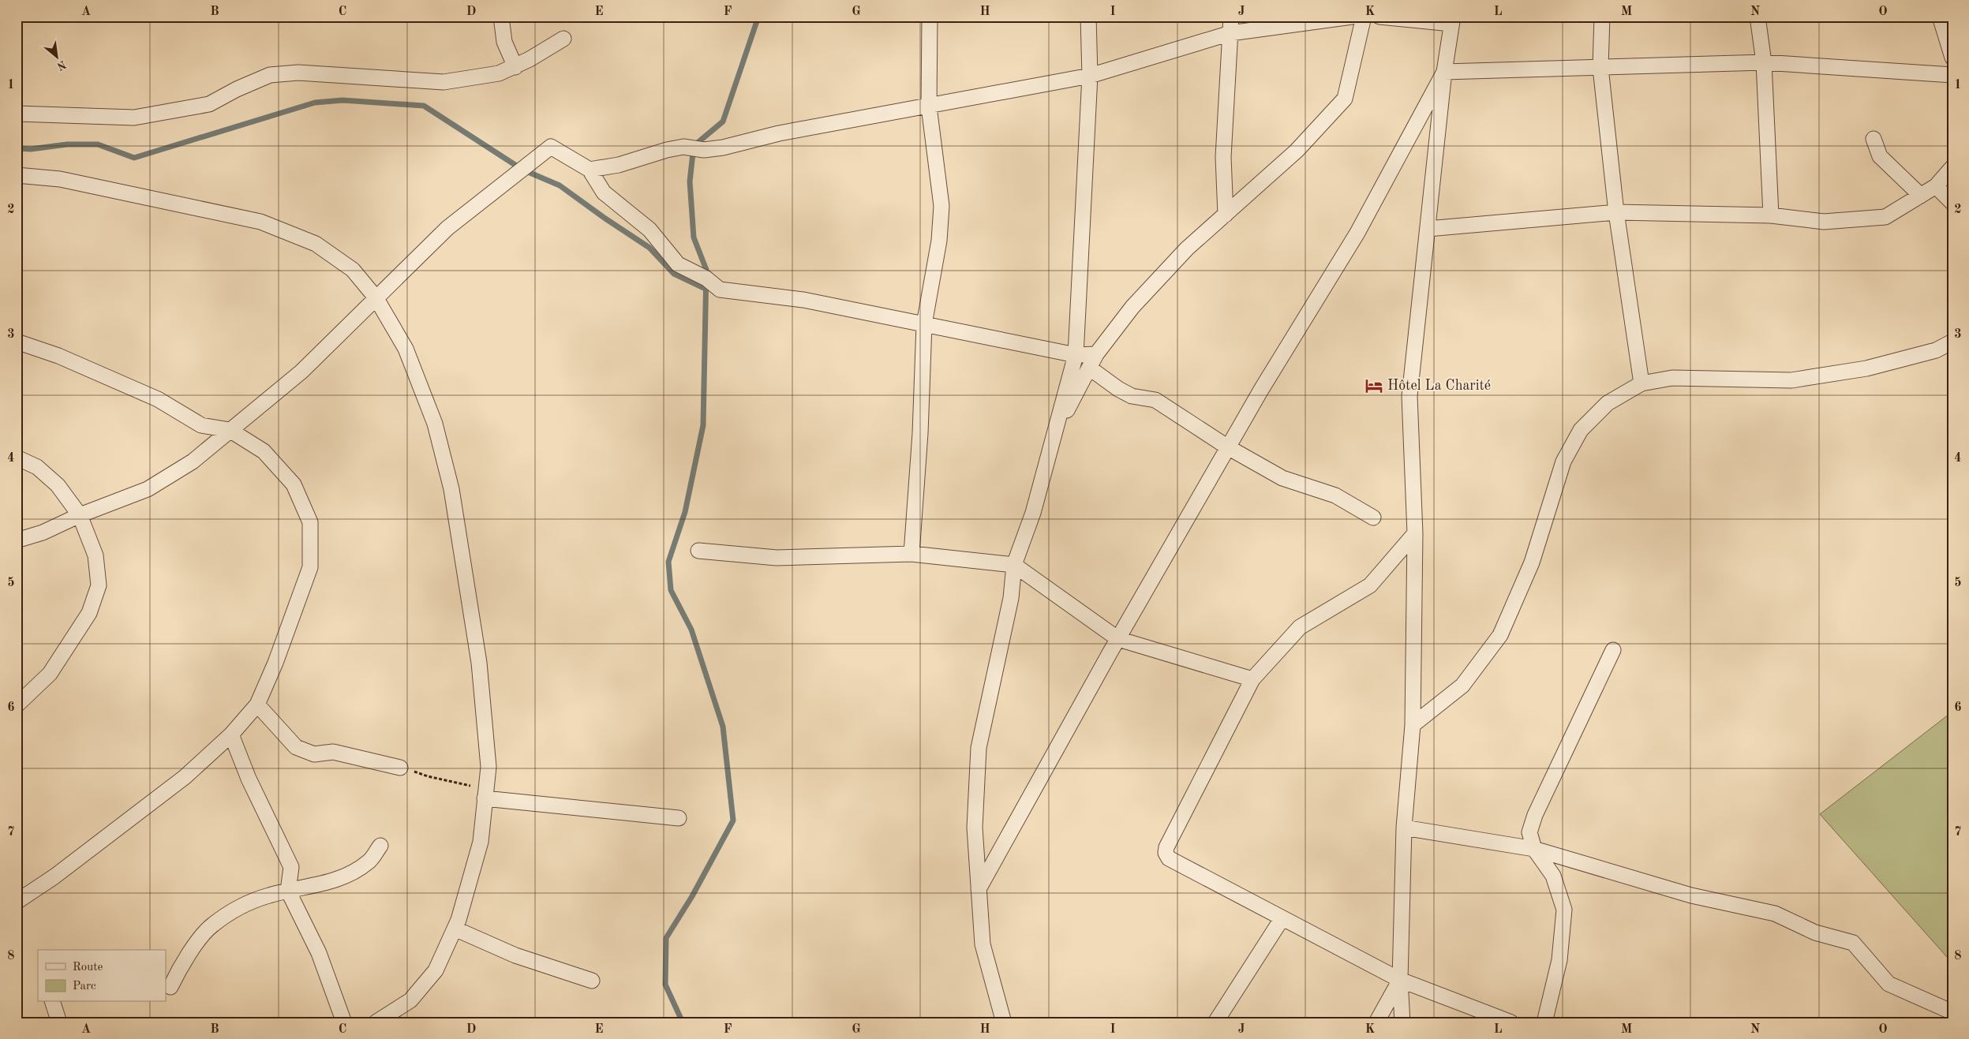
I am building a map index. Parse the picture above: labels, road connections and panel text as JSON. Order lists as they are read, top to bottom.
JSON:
{
  "places": {
    "hotel": ["Hôtel La Charité"]
  },
  "legend": ["Route", "Parc"],
  "north": "bottom right",
  "grid": {
    "columns": [
      "A",
      "B",
      "C",
      "D",
      "E",
      "F",
      "G",
      "H",
      "I",
      "J",
      "K",
      "L",
      "M",
      "N",
      "O"
    ],
    "rows": [
      "1",
      "2",
      "3",
      "4",
      "5",
      "6",
      "7",
      "8"
    ]
  }
}
